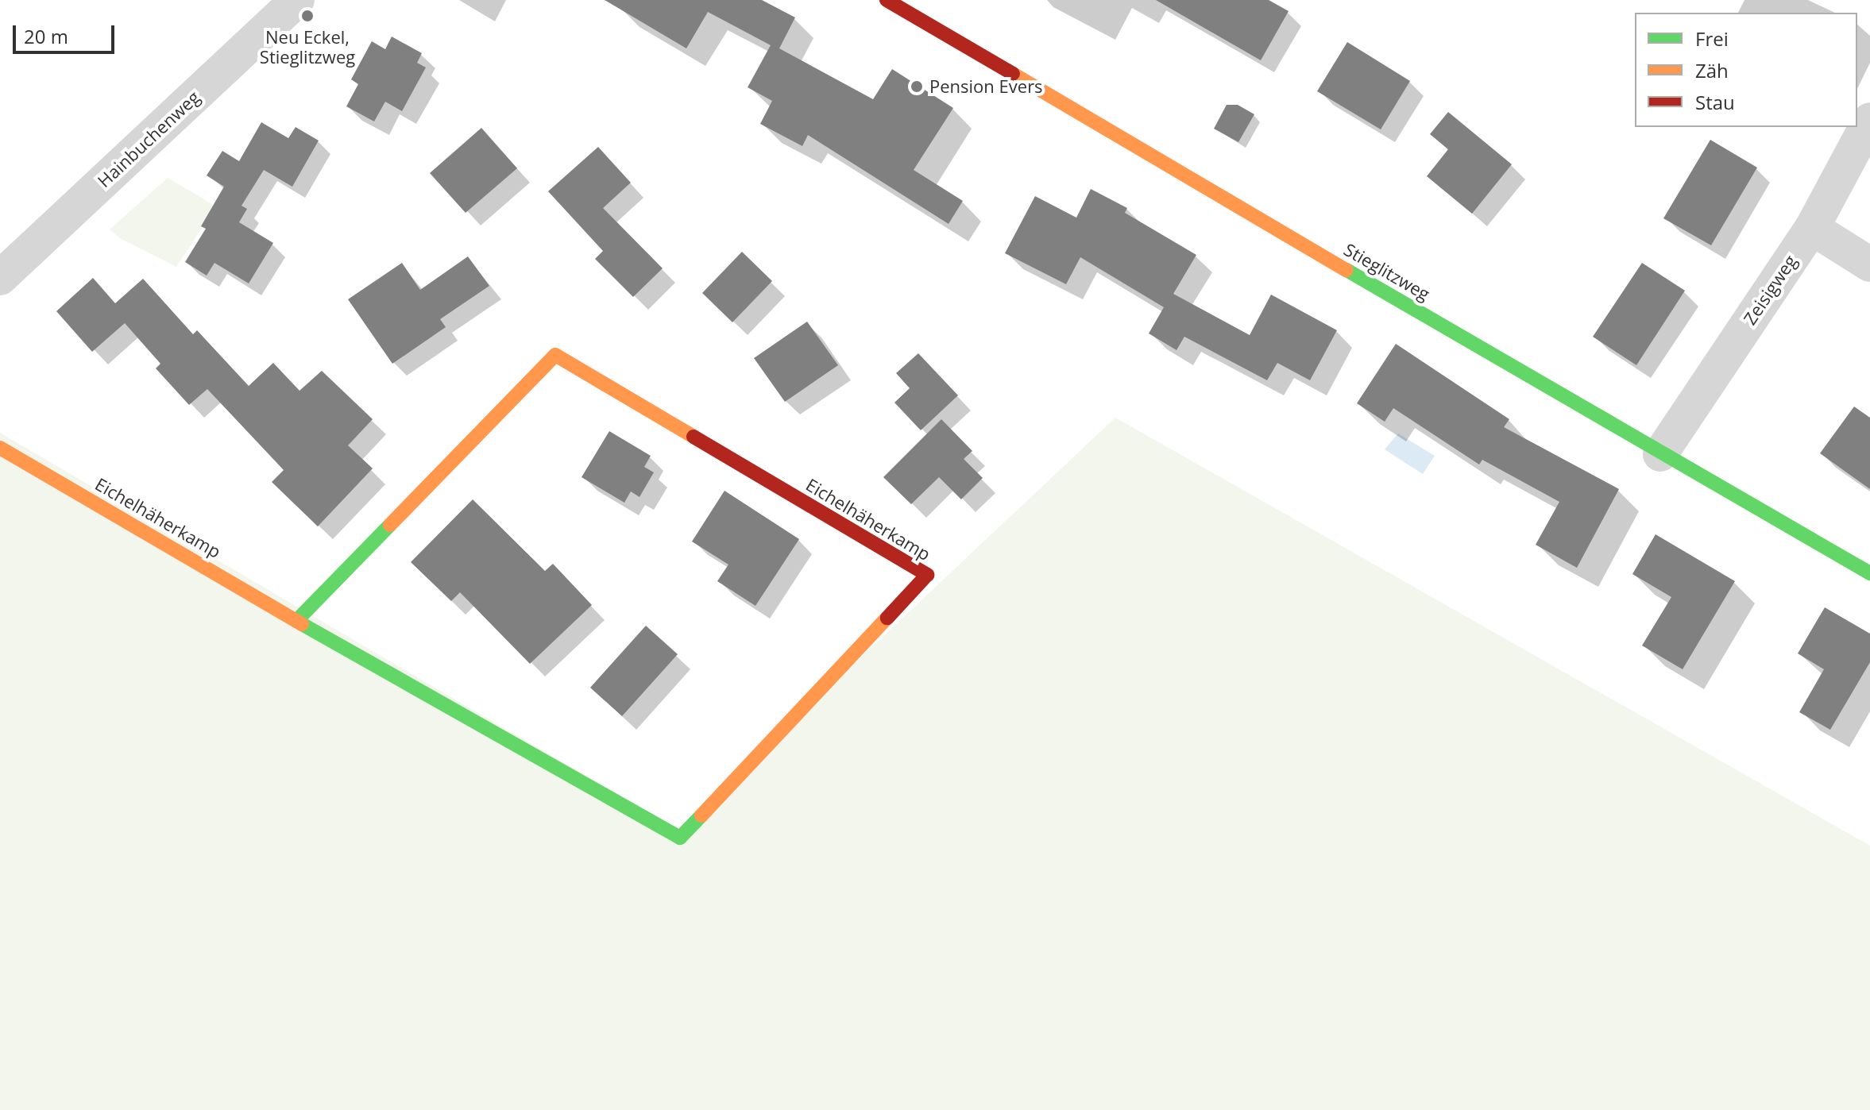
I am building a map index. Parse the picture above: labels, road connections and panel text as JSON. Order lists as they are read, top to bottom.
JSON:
{
  "streets": {
    "street": [
      "Hainbuchenweg",
      "Stieglitzweg",
      "Zeisigweg",
      "Eichelhäherkamp"
    ]
  },
  "crossings": [
    ["Stieglitzweg", "Zeisigweg"]
  ],
  "places": ["Neu Eckel, Stieglitzweg", "Pension Evers"],
  "legend": ["Frei", "Zäh", "Stau"],
  "scale_bar": "20 m"
}
